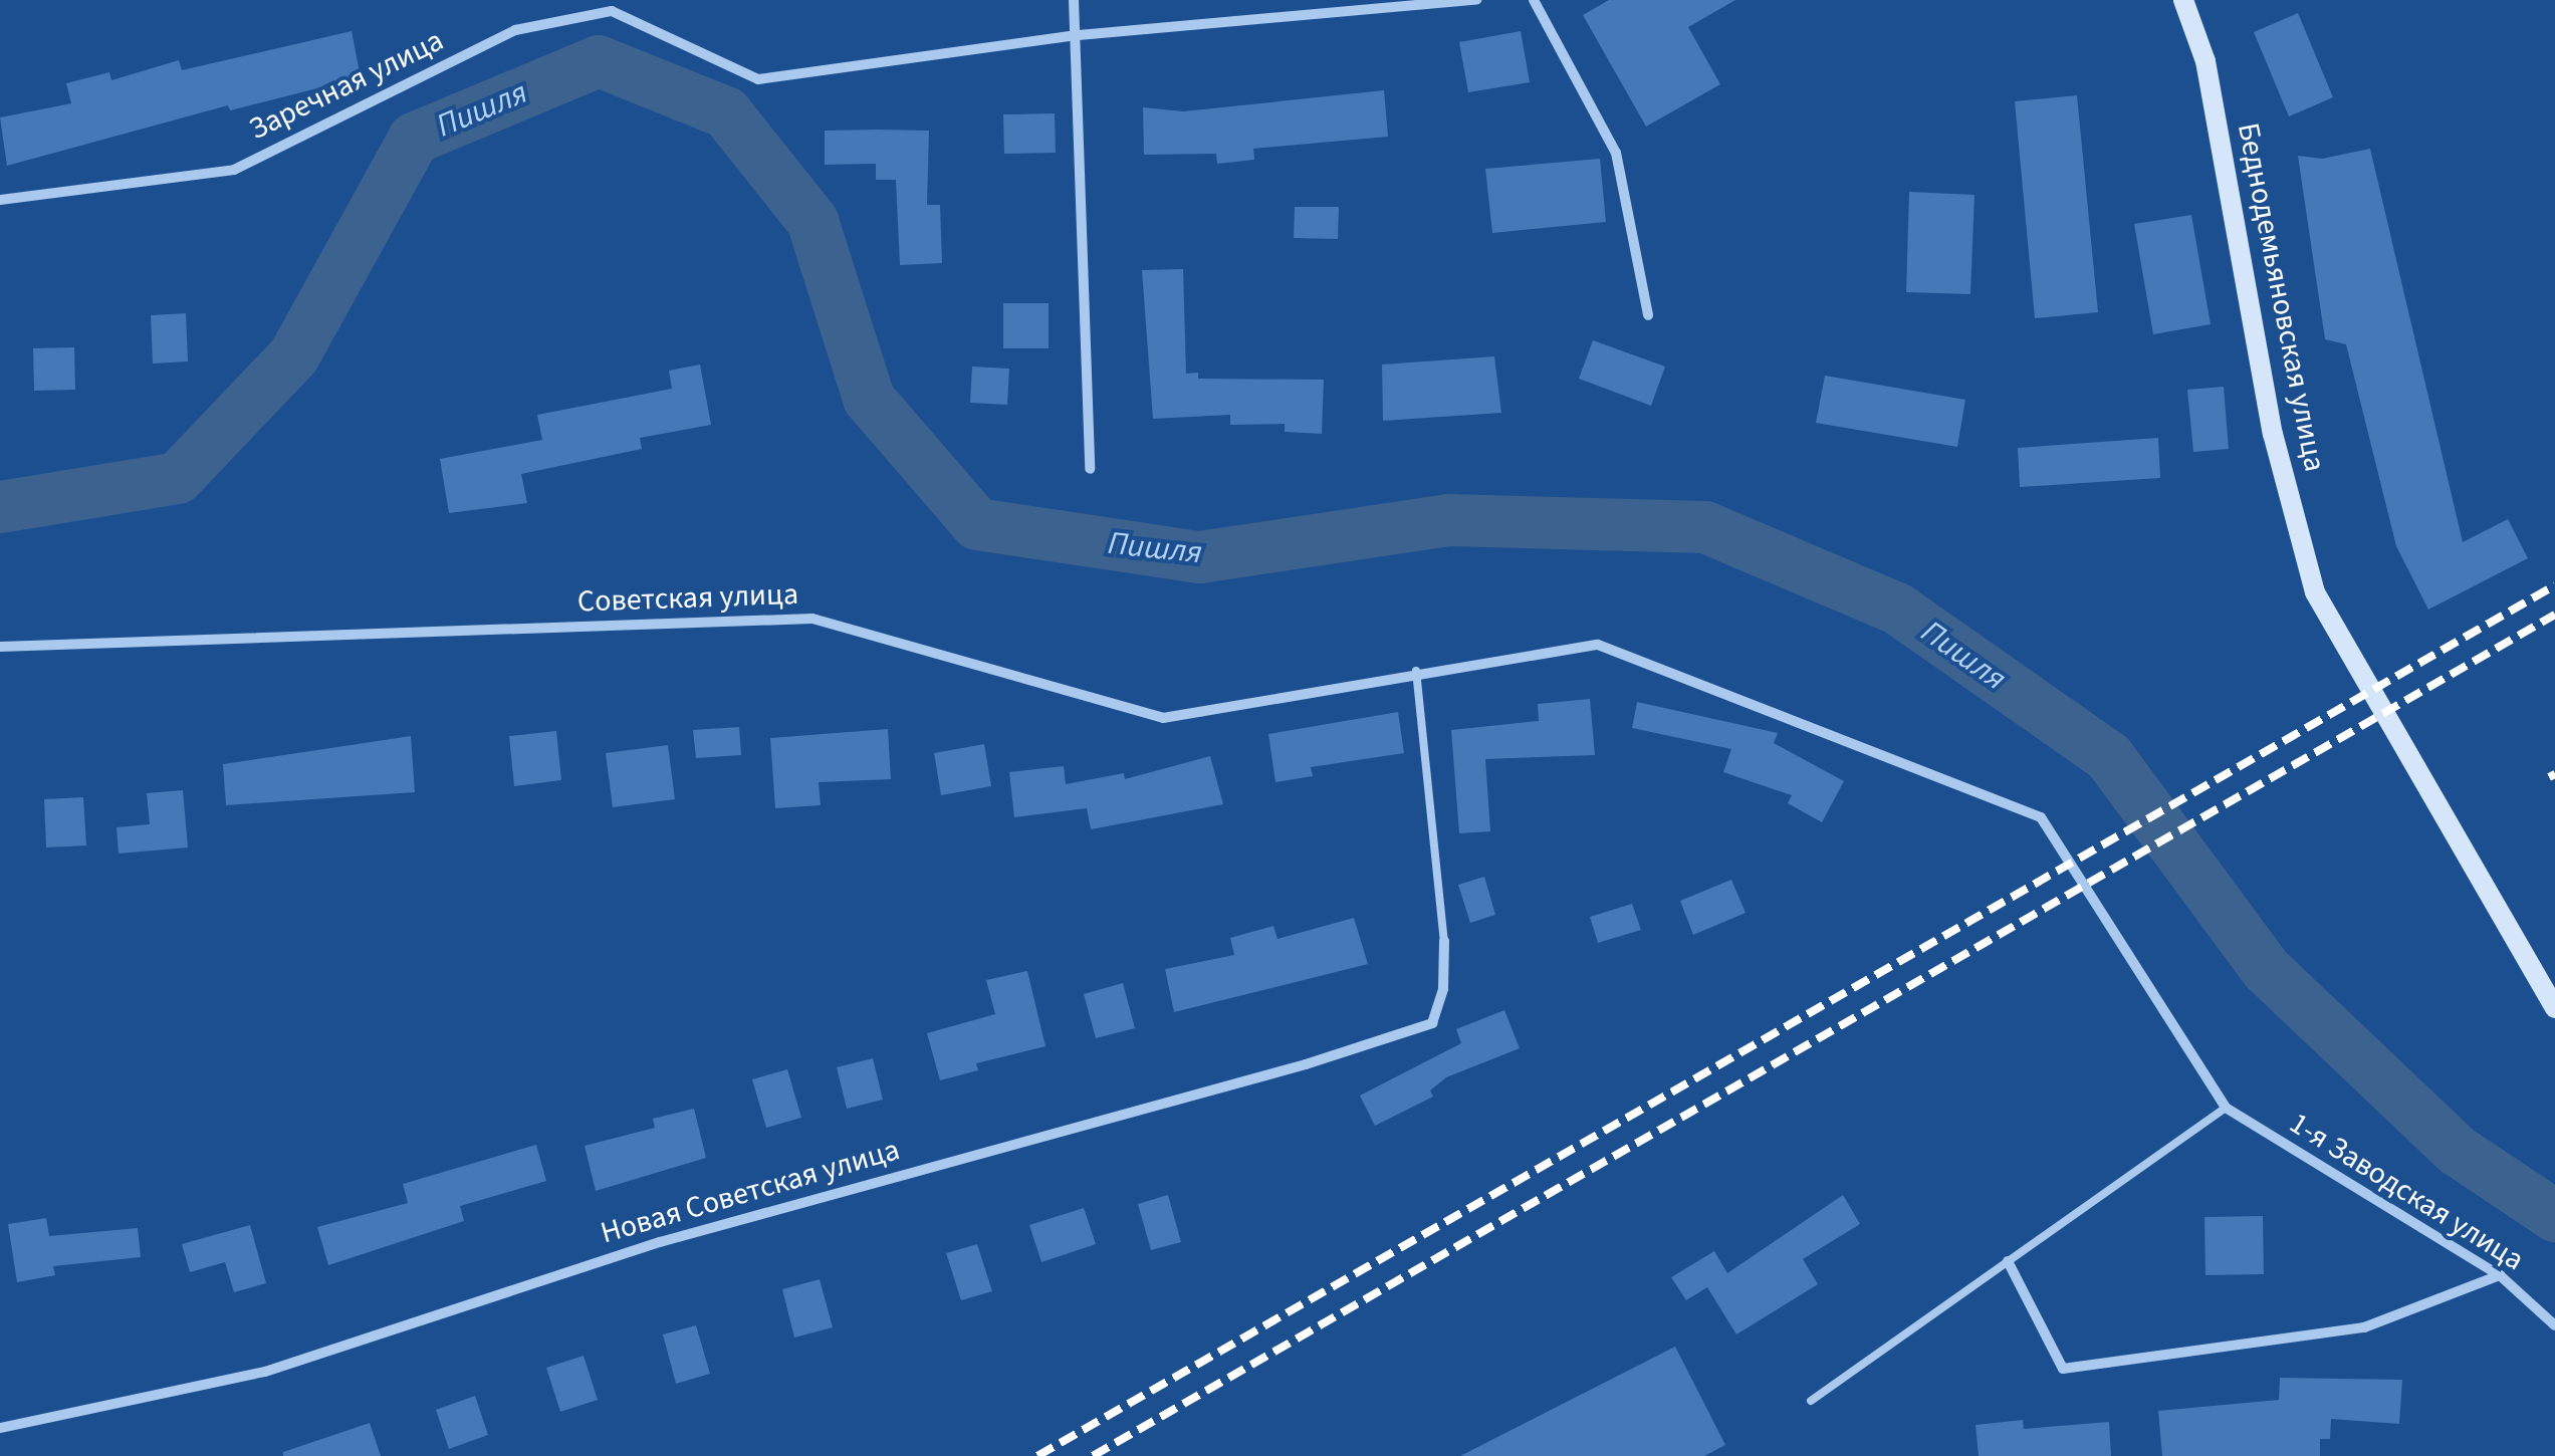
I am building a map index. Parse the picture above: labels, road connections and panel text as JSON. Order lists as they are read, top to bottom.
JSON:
{
  "streets": {
    "main road": ["Беднодемьяновская улица"],
    "street": [
      "Заречная улица",
      "Советская улица",
      "Новая Советская улица",
      "1-я Заводская улица"
    ]
  },
  "crossings": [
    ["Советская улица", "1-я Заводская улица"]
  ],
  "water": ["Пишля"]
}
